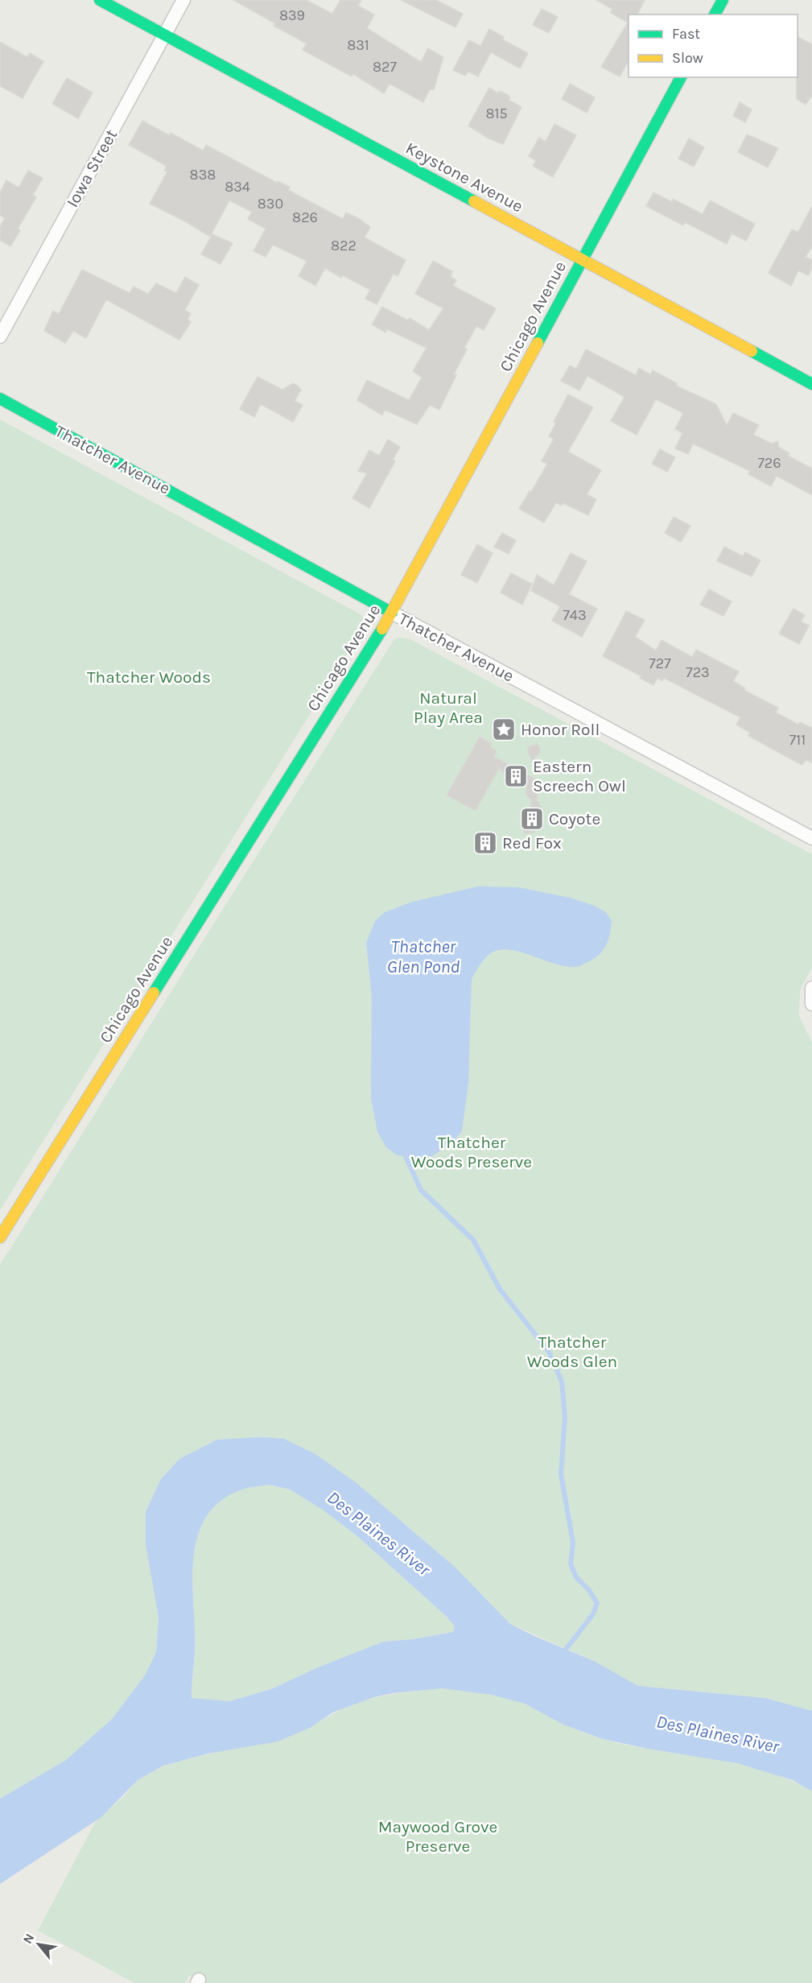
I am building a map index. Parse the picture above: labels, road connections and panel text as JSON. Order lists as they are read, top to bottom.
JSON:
{
  "streets": {
    "main road": ["Keystone Avenue", "Chicago Avenue", "Thatcher Avenue"],
    "street": ["Iowa Street"]
  },
  "crossings": [
    ["Iowa Street", "Keystone Avenue"],
    ["Keystone Avenue", "Chicago Avenue"],
    ["Chicago Avenue", "Thatcher Avenue"]
  ],
  "water": ["Thatcher Glen Pond", "Des Plaines River"],
  "parks": [
    "Thatcher Woods",
    "Natural Play Area",
    "Thatcher Woods Preserve",
    "Thatcher Woods Glen",
    "Maywood Grove Preserve"
  ],
  "places": {
    "place": ["Honor Roll"],
    "building": ["Eastern Screech Owl", "Coyote", "Red Fox"]
  },
  "house_numbers": [
    "839",
    "831",
    "827",
    "815",
    "838",
    "834",
    "830",
    "826",
    "822",
    "726",
    "743",
    "727",
    "723",
    "711"
  ],
  "legend": ["Fast", "Slow"],
  "north": "top left"
}
